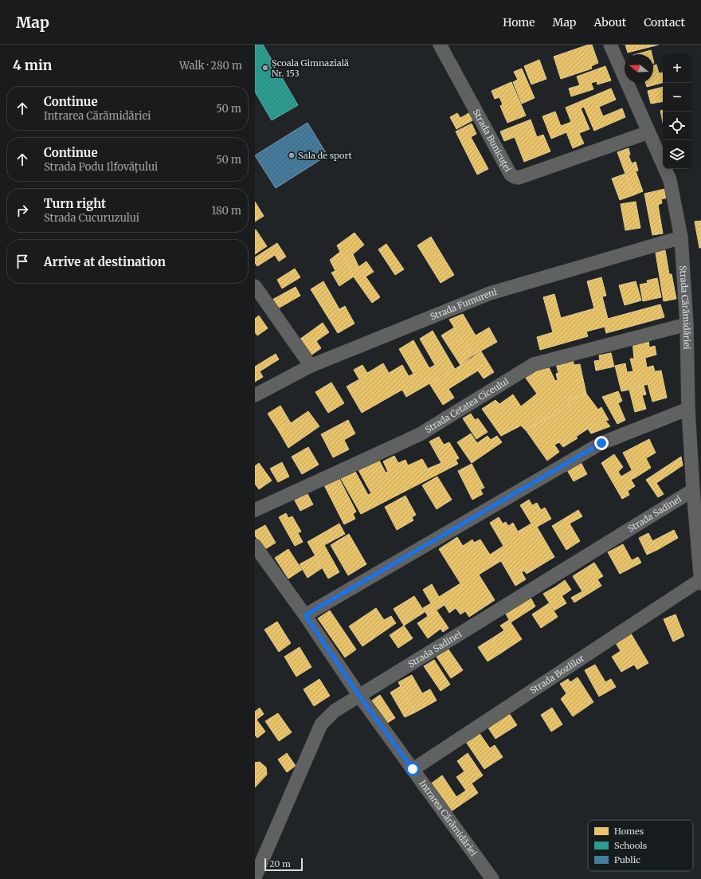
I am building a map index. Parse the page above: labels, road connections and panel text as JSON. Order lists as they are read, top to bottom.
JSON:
{
  "streets": {
    "street": [
      "Strada Bunicuței",
      "Strada Fumureni",
      "Strada Cărămidăriei",
      "Strada Cetatea Ciceului",
      "Strada Sadinei",
      "Strada Boziilor",
      "Intrarea Cărămidăriei"
    ]
  },
  "crossings": [
    ["Strada Bunicuței", "Strada Cărămidăriei"],
    ["Strada Fumureni", "Strada Cărămidăriei"],
    ["Strada Cărămidăriei", "Strada Cetatea Ciceului"],
    ["Strada Cărămidăriei", "Strada Sadinei"],
    ["Strada Cărămidăriei", "Strada Boziilor"],
    ["Strada Sadinei", "Intrarea Cărămidăriei"],
    ["Strada Boziilor", "Intrarea Cărămidăriei"]
  ],
  "places": ["Școala Gimnazială Nr. 153", "Sala de sport"],
  "legend": ["Homes", "Schools", "Public"],
  "scale_bar": "20 m",
  "north": "left",
  "page": {
    "header": "Map",
    "nav": [
      "Home",
      "Map",
      "About",
      "Contact"
    ],
    "heading": ["4 min", "Walk · 280 m"],
    "map_buttons": ["+", "−"],
    "list": [
      ["Continue", "Intrarea Cărămidăriei", "50 m"],
      ["Continue", "Strada Podu Ilfovățului", "50 m"],
      ["Turn right", "Strada Cucuruzului", "180 m"],
      "Arrive at destination"
    ],
    "scale": "20 m"
  }
}
